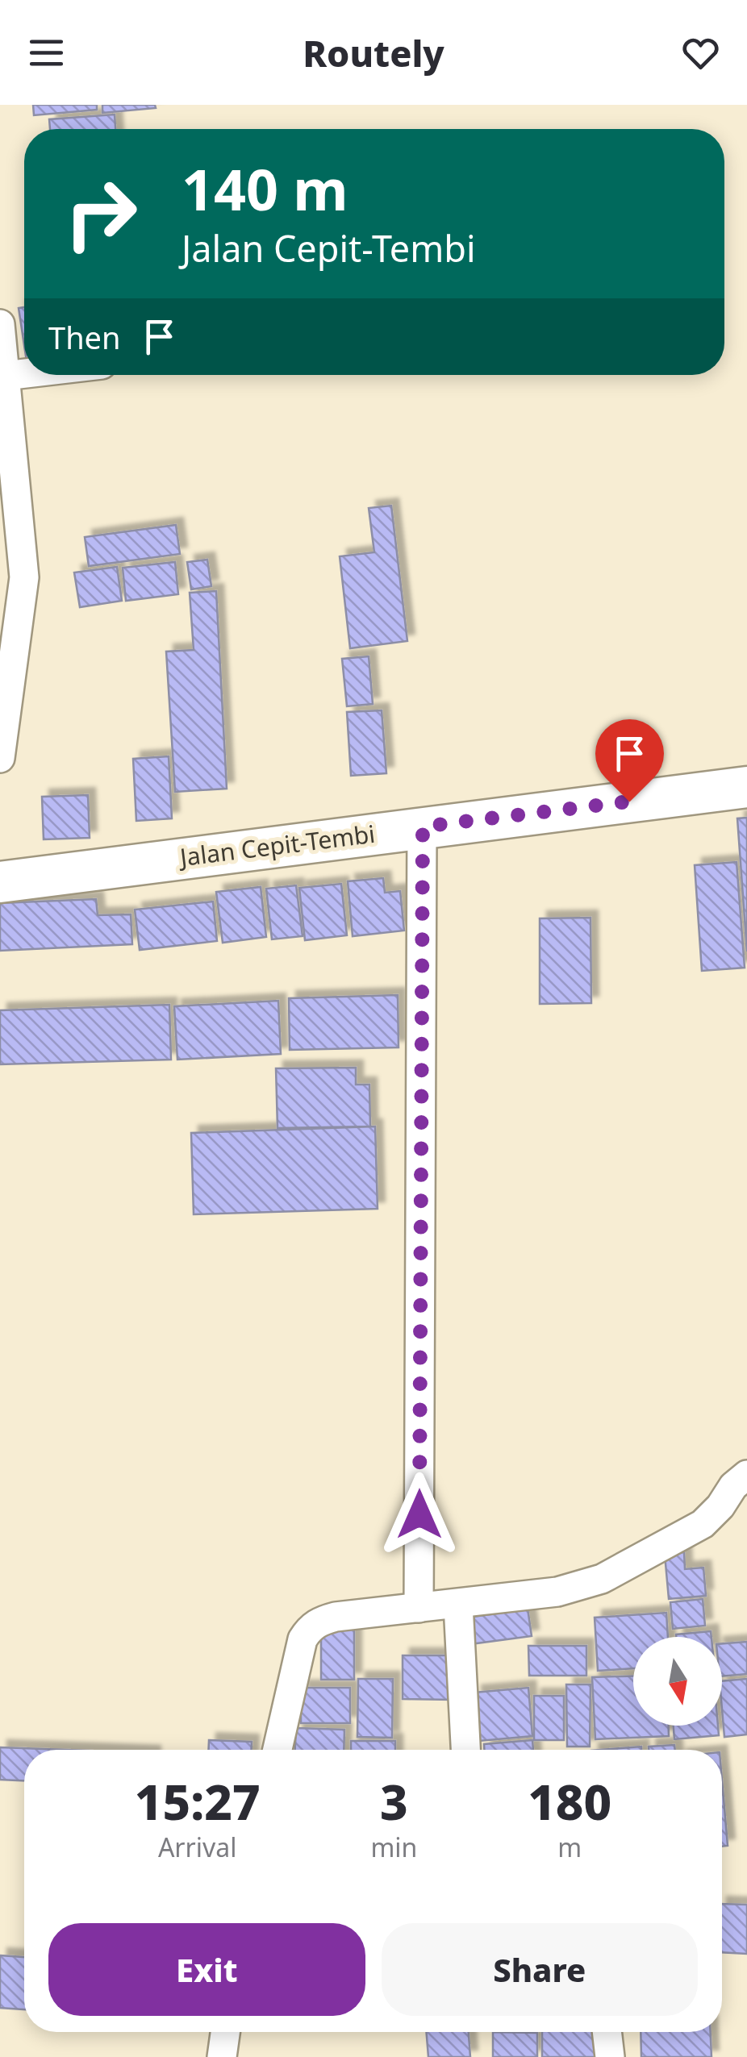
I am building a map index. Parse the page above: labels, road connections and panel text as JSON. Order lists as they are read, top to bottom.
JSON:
{
  "streets": {
    "main road": ["Jalan Cepit-Tembi"]
  },
  "north": "bottom",
  "page": {
    "header": "Routely",
    "turn": ["140 m", "Jalan Cepit-Tembi"],
    "then": "Then",
    "eta": [
      "15:27",
      "Arrival",
      "3",
      "min",
      "180",
      "m"
    ],
    "buttons": ["Exit", "Share"]
  }
}
